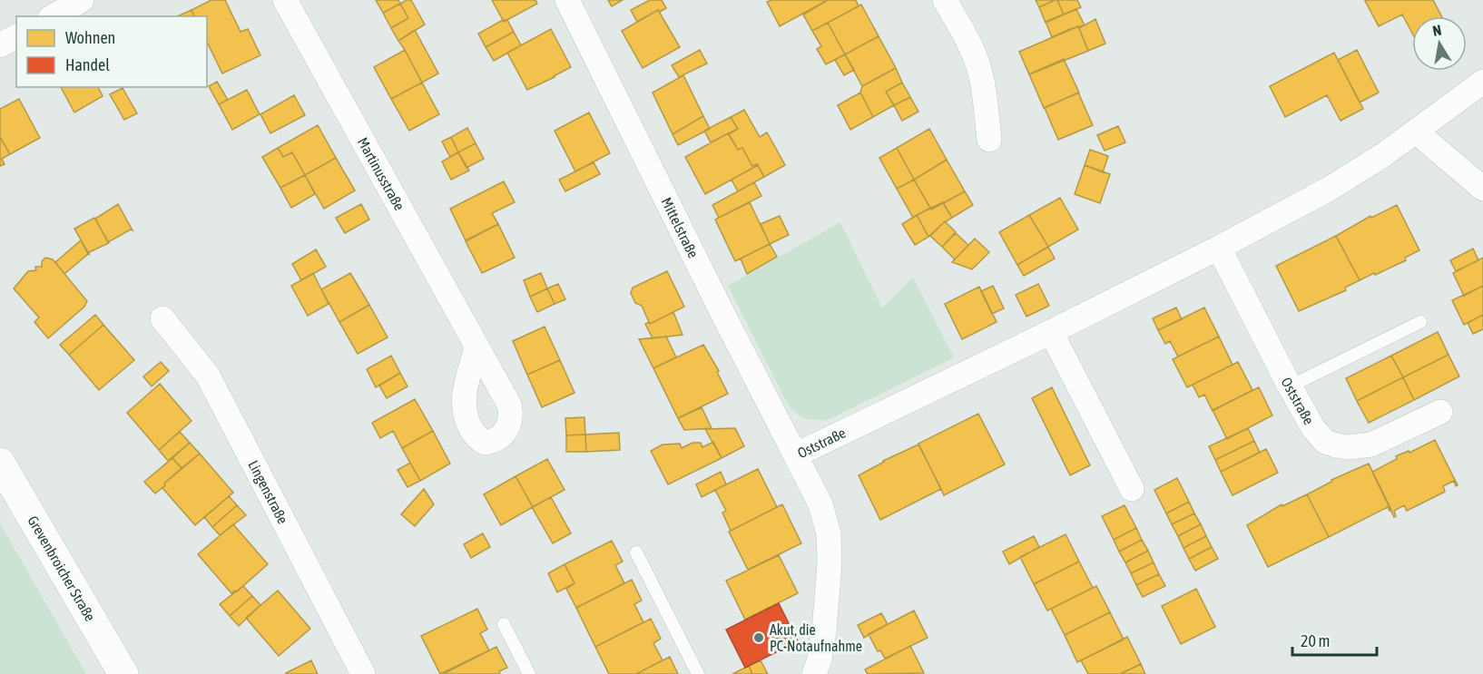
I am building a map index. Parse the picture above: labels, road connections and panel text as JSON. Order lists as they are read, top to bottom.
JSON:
{
  "streets": {
    "street": [
      "Martinusstraße",
      "Mittelstraße",
      "Oststraße",
      "Lingenstraße",
      "Grevenbroicher Straße"
    ]
  },
  "crossings": [
    ["Mittelstraße", "Oststraße"]
  ],
  "places": ["Akut, die PC-Notaufnahme"],
  "legend": ["Wohnen", "Handel"],
  "scale_bar": "20 m",
  "north": "top"
}
